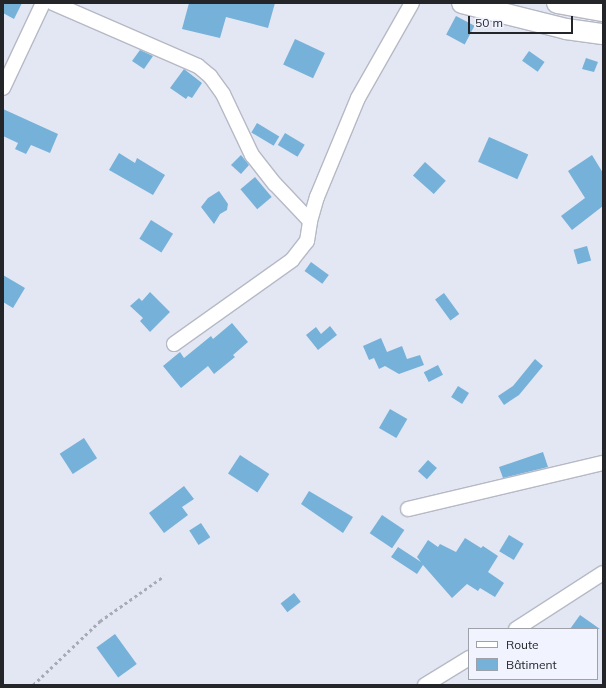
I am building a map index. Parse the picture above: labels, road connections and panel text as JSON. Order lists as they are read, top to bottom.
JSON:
{
  "legend": ["Route", "Bâtiment"],
  "scale_bar": "50 m"
}
